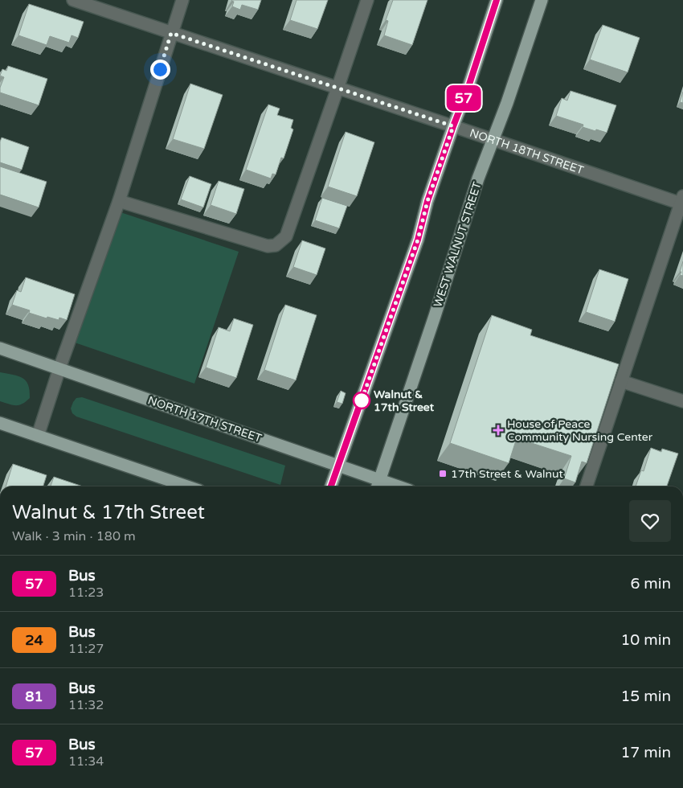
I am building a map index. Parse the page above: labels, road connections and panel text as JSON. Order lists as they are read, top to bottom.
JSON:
{
  "streets": {
    "main road": ["WEST WALNUT STREET", "NORTH 17TH STREET"],
    "street": ["NORTH 18TH STREET"]
  },
  "crossings": [
    ["NORTH 18TH STREET", "WEST WALNUT STREET"],
    ["WEST WALNUT STREET", "NORTH 17TH STREET"]
  ],
  "places": {
    "other": ["Walnut & 17th Street"],
    "health": ["House of Peace Community Nursing Center"],
    "transit": ["17th Street & Walnut"]
  },
  "lines": ["bus line 57"],
  "page": {
    "on_map": "57",
    "heading": ["Walnut & 17th Street", "Walk · 3 min · 180 m"],
    "list": [
      {
        "mark": "57",
        "name": "Bus",
        "note": "11:23",
        "value": "6 min"
      },
      {
        "mark": "24",
        "name": "Bus",
        "note": "11:27",
        "value": "10 min"
      },
      {
        "mark": "81",
        "name": "Bus",
        "note": "11:32",
        "value": "15 min"
      },
      {
        "mark": "57",
        "name": "Bus",
        "note": "11:34",
        "value": "17 min"
      }
    ]
  }
}
